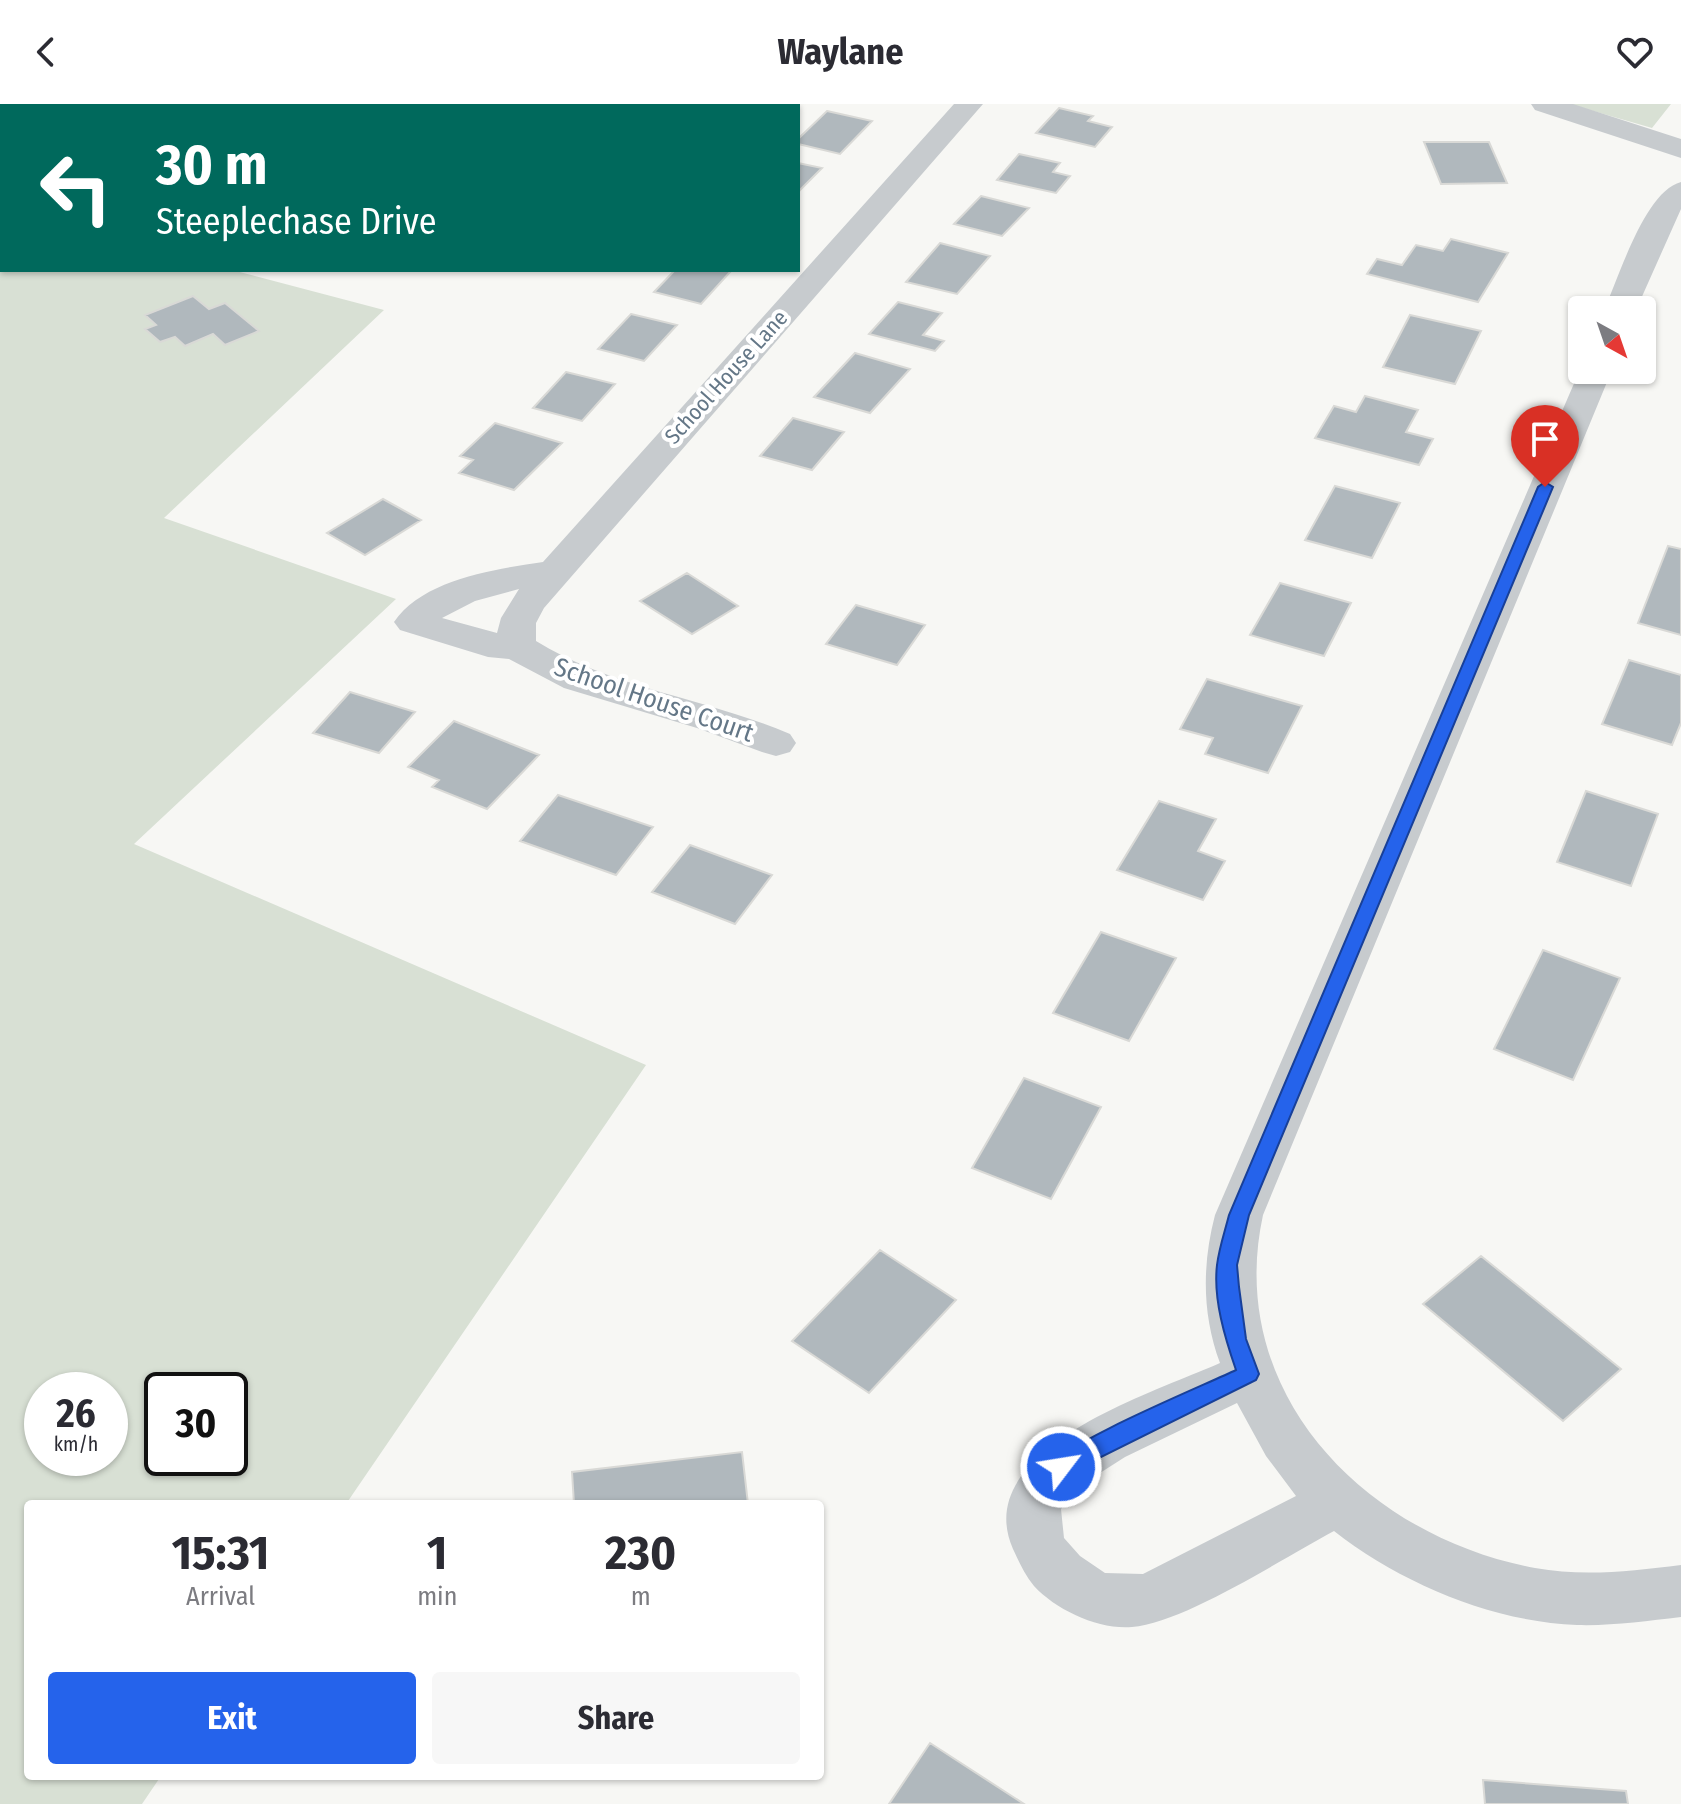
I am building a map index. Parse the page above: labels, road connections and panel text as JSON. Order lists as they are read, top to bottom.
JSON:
{
  "streets": {
    "street": ["School House Lane", "School House Court"]
  },
  "crossings": [
    ["School House Lane", "School House Court"]
  ],
  "north": "bottom right",
  "page": {
    "header": "Waylane",
    "turn": ["30 m", "Steeplechase Drive"],
    "speed": "26 km/h",
    "limit": "30",
    "eta": [
      "15:31",
      "Arrival",
      "1",
      "min",
      "230",
      "m"
    ],
    "buttons": ["Exit", "Share"]
  }
}
